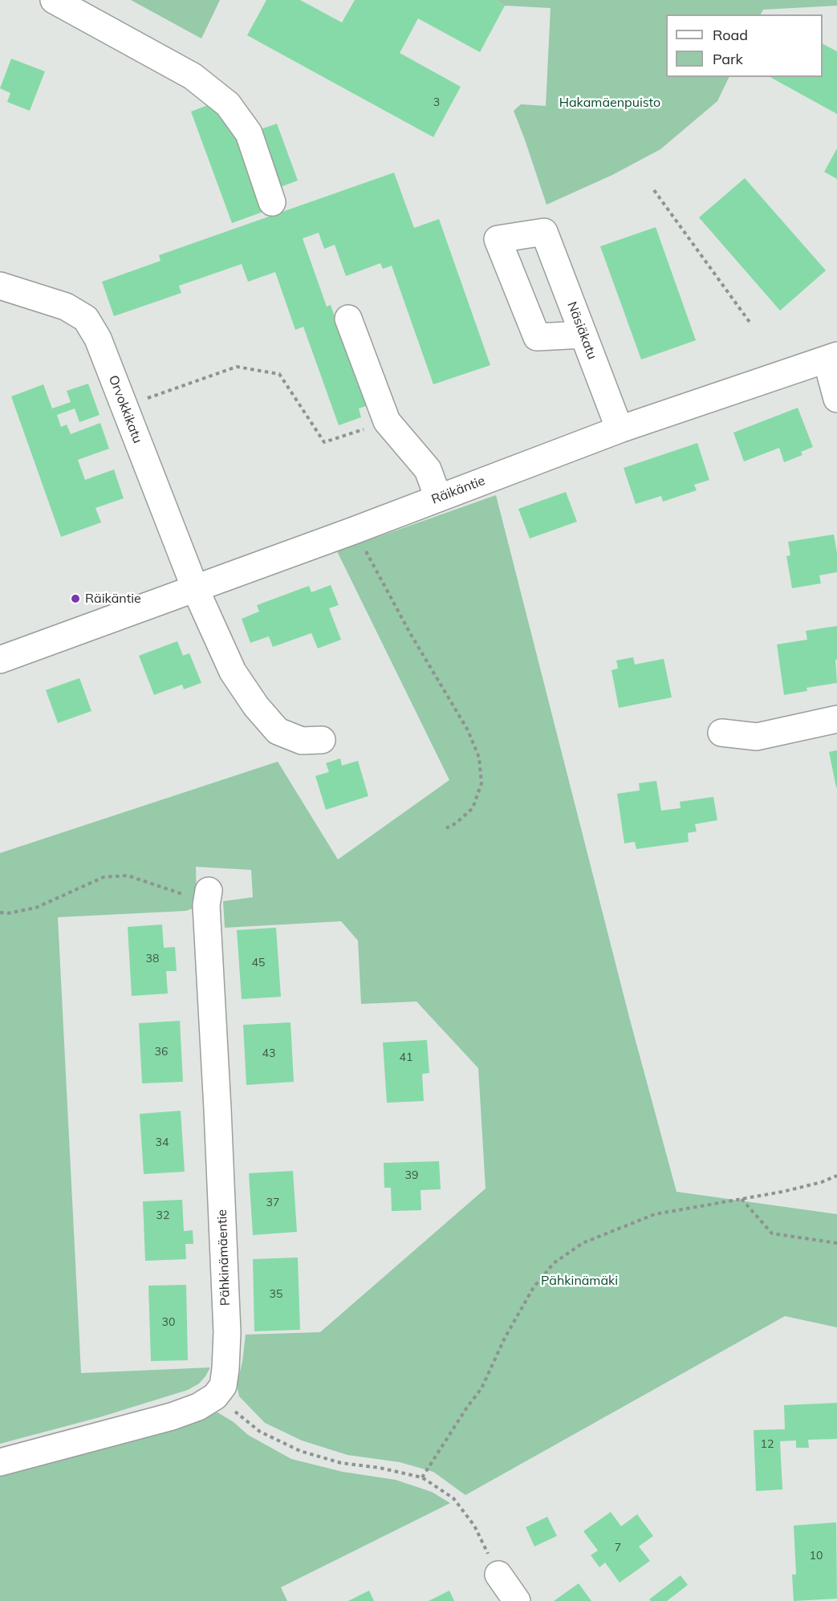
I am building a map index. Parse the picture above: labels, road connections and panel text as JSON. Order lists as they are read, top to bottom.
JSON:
{
  "streets": {
    "street": [
      "Näsiäkatu",
      "Orvokkikatu",
      "Räikäntie",
      "Pähkinämäentie"
    ]
  },
  "crossings": [
    ["Näsiäkatu", "Räikäntie"],
    ["Orvokkikatu", "Räikäntie"]
  ],
  "parks": ["Hakamäenpuisto", "Pähkinämäki"],
  "places": ["Räikäntie"],
  "house_numbers": [
    "3",
    "38",
    "45",
    "36",
    "43",
    "41",
    "34",
    "39",
    "37",
    "32",
    "35",
    "30",
    "12",
    "7",
    "10"
  ],
  "legend": ["Road", "Park"]
}
